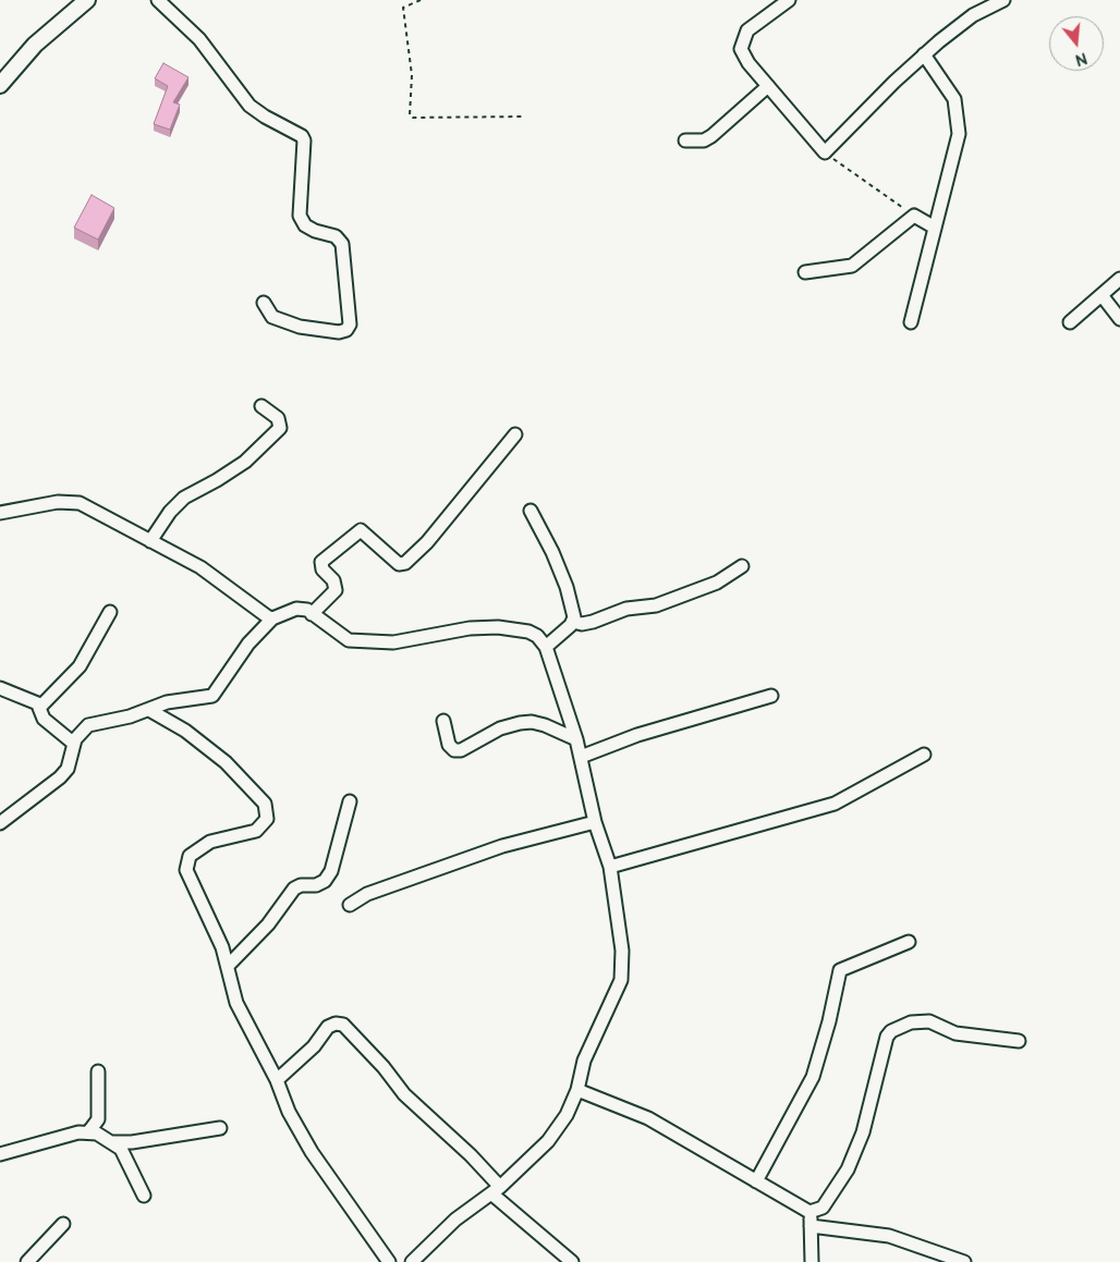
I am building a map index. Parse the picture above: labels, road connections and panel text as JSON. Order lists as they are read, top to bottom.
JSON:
{
  "north": "bottom"
}
